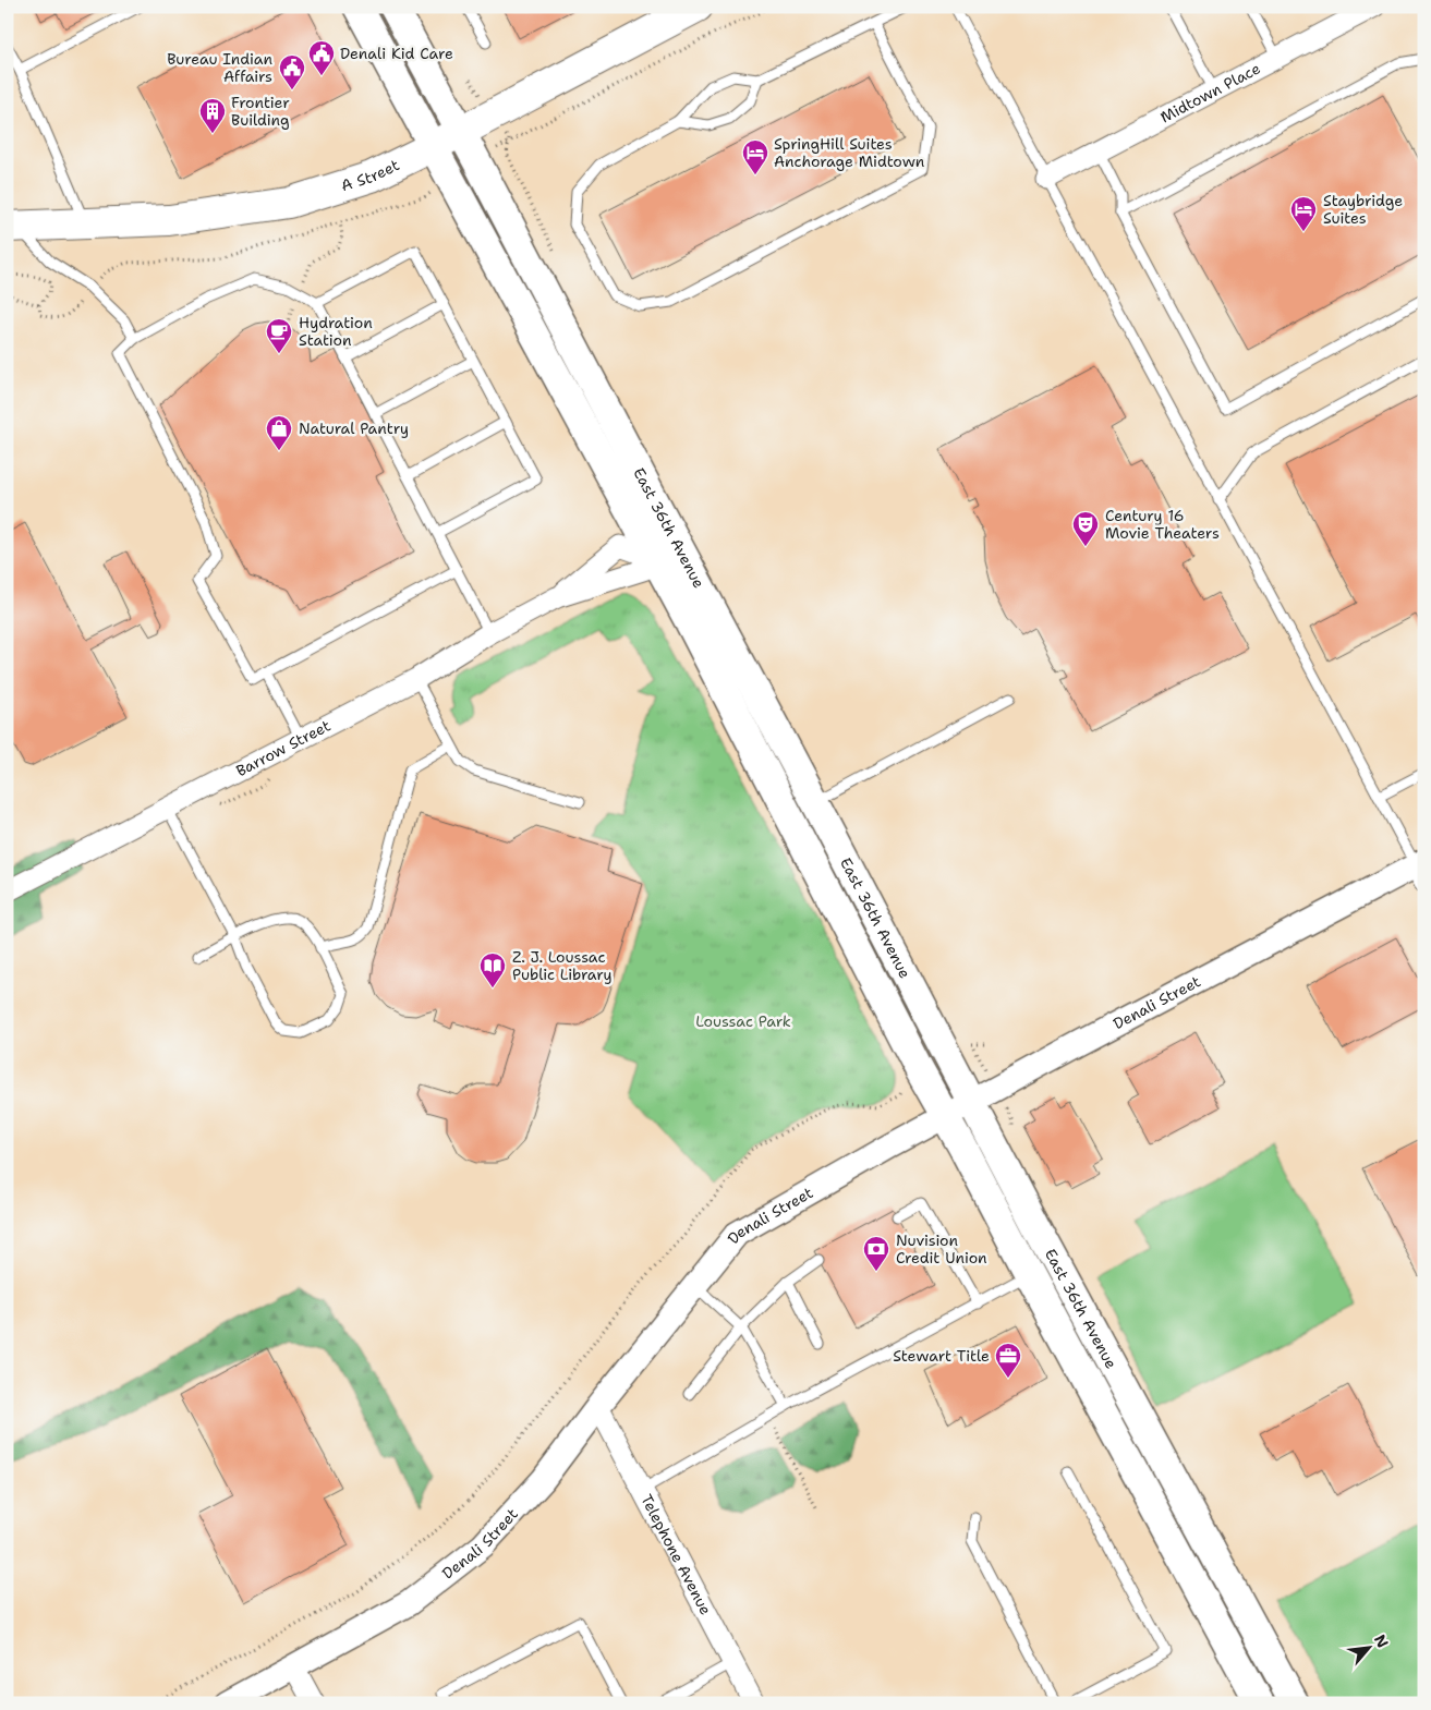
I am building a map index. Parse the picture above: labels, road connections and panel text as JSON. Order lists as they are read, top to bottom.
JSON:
{
  "streets": {
    "main road": ["A Street", "East 36th Avenue"],
    "street": [
      "Midtown Place",
      "Barrow Street",
      "Denali Street",
      "Telephone Avenue"
    ]
  },
  "crossings": [
    ["A Street", "East 36th Avenue"],
    ["East 36th Avenue", "Barrow Street"],
    ["East 36th Avenue", "Denali Street"],
    ["Denali Street", "Telephone Avenue"]
  ],
  "parks": ["Loussac Park"],
  "places": {
    "public building": ["Denali Kid Care", "Bureau Indian Affairs"],
    "building": ["Frontier Building"],
    "hotel": ["SpringHill Suites Anchorage Midtown", "Staybridge Suites"],
    "cafe": ["Hydration Station"],
    "shop": ["Natural Pantry"],
    "theatre": ["Century 16 Movie Theaters"],
    "library": ["Z. J. Loussac Public Library"],
    "bank": ["Nuvision Credit Union"],
    "office": ["Stewart Title"]
  },
  "north": "top right"
}
